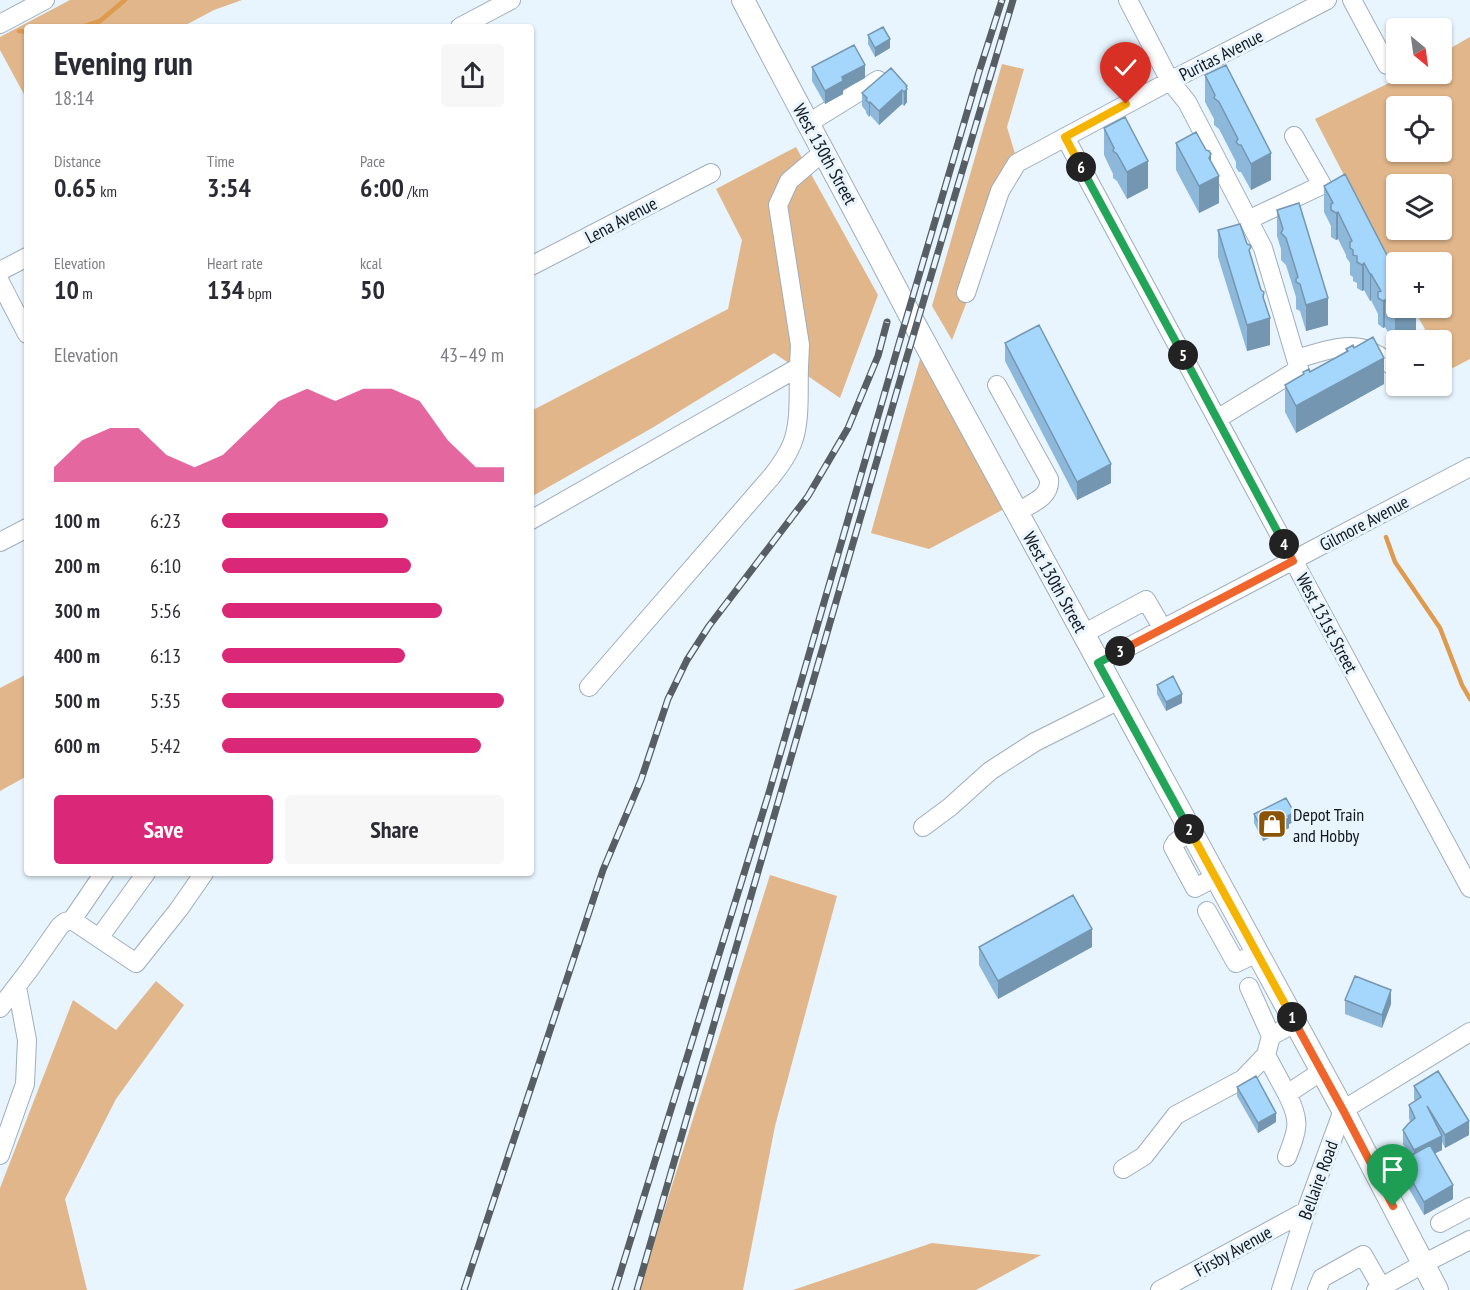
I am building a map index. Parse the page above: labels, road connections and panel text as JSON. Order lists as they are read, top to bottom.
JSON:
{
  "streets": {
    "main road": ["West 130th Street"],
    "street": [
      "Puritas Avenue",
      "Lena Avenue",
      "Gilmore Avenue",
      "West 131st Street",
      "Bellaire Road",
      "Firsby Avenue"
    ]
  },
  "crossings": [
    ["Puritas Avenue", "West 131st Street"],
    ["West 130th Street", "Gilmore Avenue"],
    ["West 130th Street", "Bellaire Road"],
    ["Gilmore Avenue", "West 131st Street"],
    ["Bellaire Road", "Firsby Avenue"]
  ],
  "places": {
    "shop": ["Depot Train and Hobby"]
  },
  "north": "bottom right",
  "page": {
    "map_buttons": ["+", "−"],
    "heading": ["Evening run", "18:14"],
    "stats": [
      ["Distance", "0.65 km"],
      ["Time", "3:54"],
      ["Pace", "6:00 /km"],
      ["Elevation", "10 m"],
      ["Heart rate", "134 bpm"],
      ["kcal", "50"]
    ],
    "pins": [
      "6",
      "5",
      "4",
      "3",
      "2",
      "1"
    ],
    "chart": ["Elevation", "43–49 m"],
    "list": [
      {
        "name": "100 m",
        "note": "6:23"
      },
      {
        "name": "200 m",
        "note": "6:10"
      },
      {
        "name": "300 m",
        "note": "5:56"
      },
      {
        "name": "400 m",
        "note": "6:13"
      },
      {
        "name": "500 m",
        "note": "5:35"
      },
      {
        "name": "600 m",
        "note": "5:42"
      }
    ],
    "buttons": ["Save", "Share"]
  }
}
